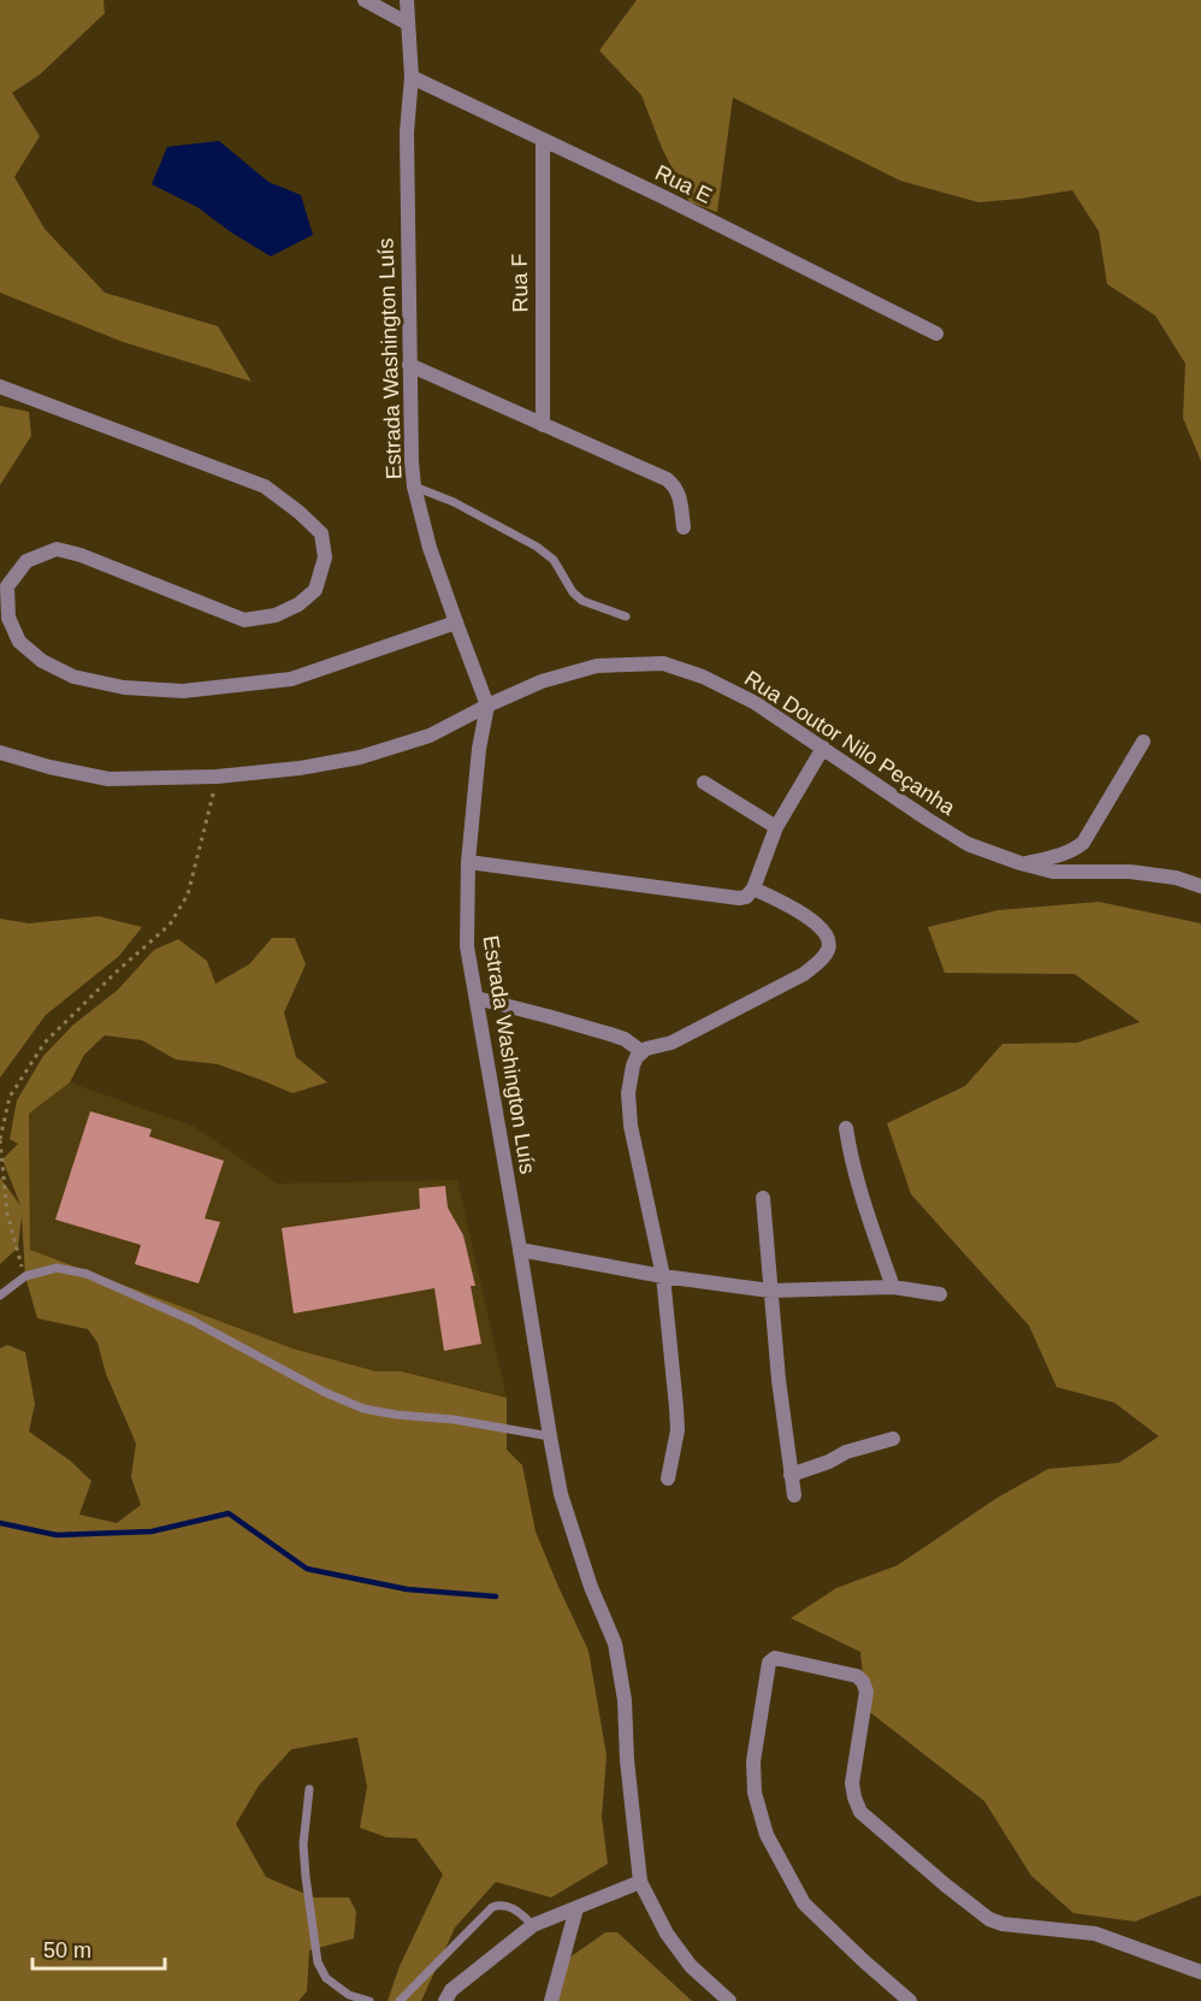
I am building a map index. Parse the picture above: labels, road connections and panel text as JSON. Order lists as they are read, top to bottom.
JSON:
{
  "streets": {
    "street": [
      "Rua E",
      "Rua F",
      "Estrada Washington Luís",
      "Rua Doutor Nilo Peçanha"
    ]
  },
  "crossings": [
    ["Rua E", "Rua F"],
    ["Rua E", "Estrada Washington Luís"],
    ["Estrada Washington Luís", "Rua Doutor Nilo Peçanha"]
  ],
  "scale_bar": "50 m"
}
